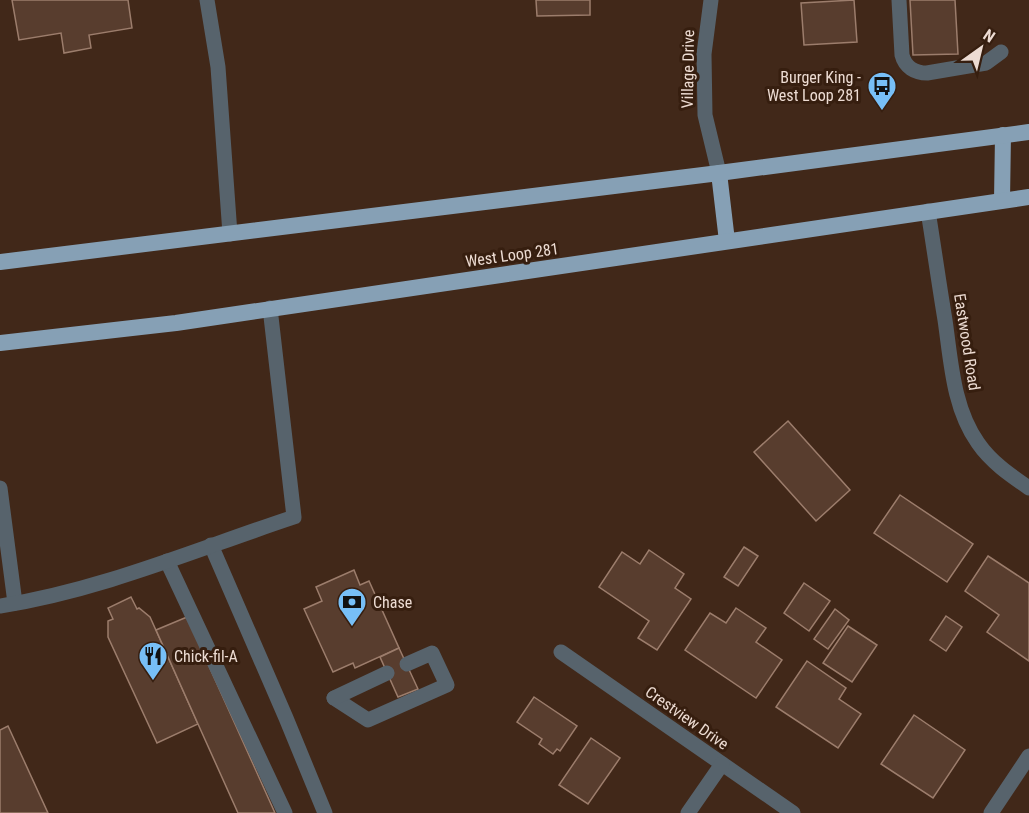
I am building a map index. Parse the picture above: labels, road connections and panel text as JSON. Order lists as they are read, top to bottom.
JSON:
{
  "streets": {
    "highway": ["West Loop 281"],
    "street": ["Village Drive", "Eastwood Road", "Crestview Drive"]
  },
  "crossings": [
    ["West Loop 281", "Eastwood Road"]
  ],
  "places": {
    "bus stop": ["Burger King - West Loop 281"],
    "bank": ["Chase"],
    "restaurant": ["Chick-fil-A"]
  },
  "north": "top right"
}
